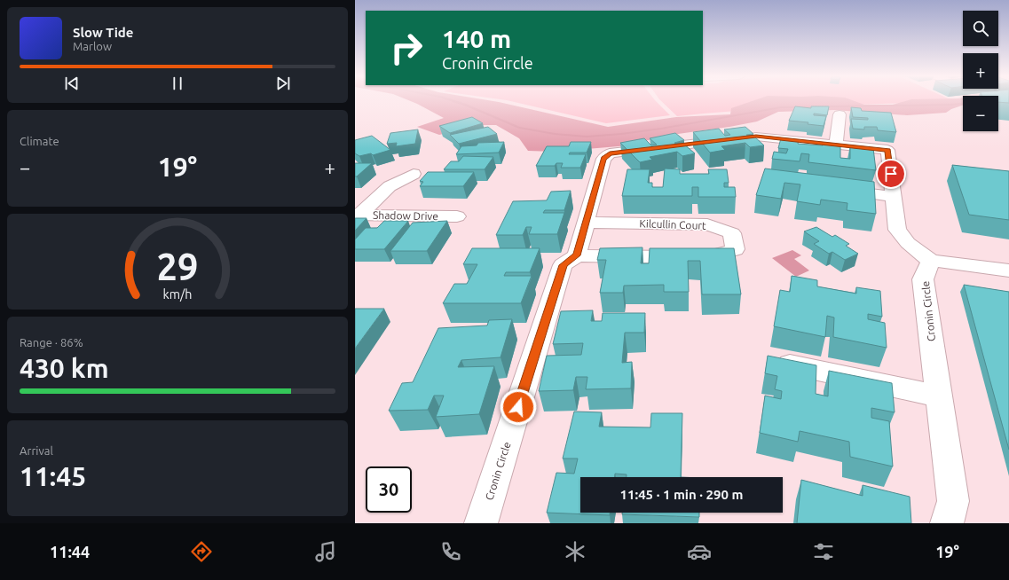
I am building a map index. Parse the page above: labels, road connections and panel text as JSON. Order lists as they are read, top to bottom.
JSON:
{
  "streets": {
    "street": ["Shadow Drive", "Kilcullin Court", "Cronin Circle"]
  },
  "crossings": [
    ["Kilcullin Court", "Cronin Circle"]
  ],
  "page": {
    "map_buttons": ["+", "−"],
    "turn": ["140 m", "Cronin Circle"],
    "song": ["Slow Tide", "Marlow"],
    "tile": [
      "Climate",
      ["Range · 86%", "430 km"],
      ["Arrival", "11:45"]
    ],
    "heat": ["−", "19°", "+"],
    "limit": "30",
    "trip": "11:45 · 1 min · 290 m",
    "tabs": ["11:44", "19°"],
    "gauge": ["29", "km/h"]
  }
}
